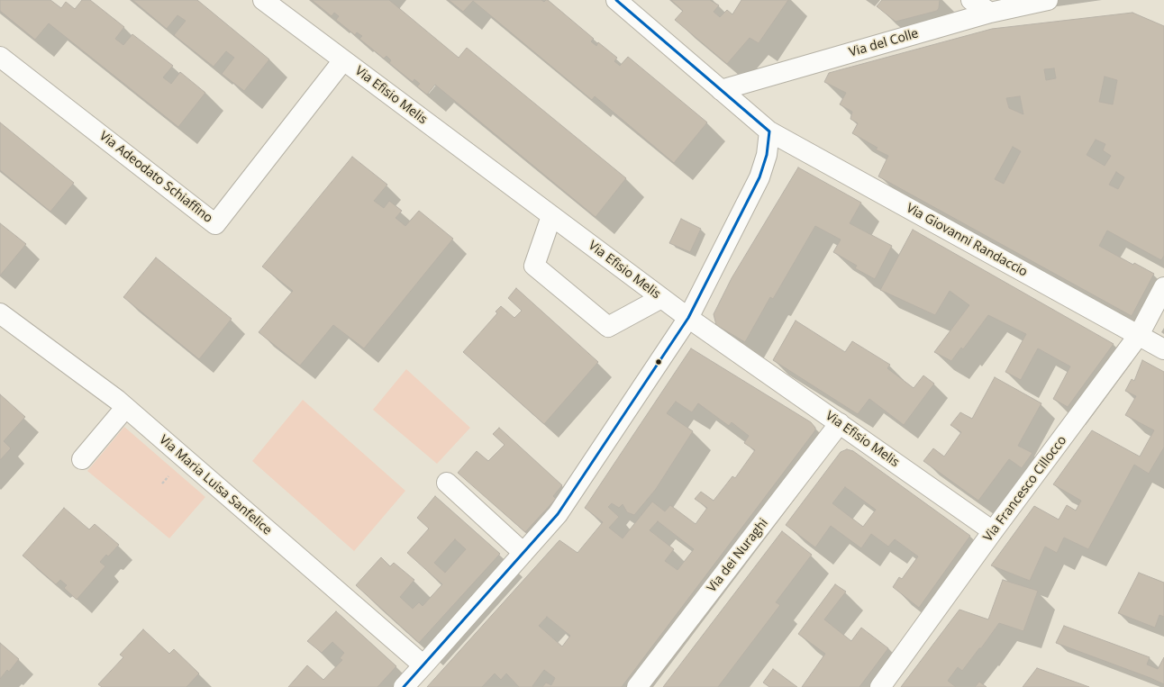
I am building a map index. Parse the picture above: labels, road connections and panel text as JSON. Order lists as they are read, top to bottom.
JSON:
{
  "streets": {
    "street": [
      "Via del Colle",
      "Via Efisio Melis",
      "Via Adeodato Schiaffino",
      "Via Giovanni Randaccio",
      "Via Maria Luisa Sanfelice",
      "Via Francesco Cillocco",
      "Via dei Nuraghi"
    ]
  },
  "crossings": [
    ["Via del Colle", "Via Giovanni Randaccio"],
    ["Via Efisio Melis", "Via Adeodato Schiaffino"],
    ["Via Efisio Melis", "Via Francesco Cillocco"],
    ["Via Efisio Melis", "Via dei Nuraghi"],
    ["Via Giovanni Randaccio", "Via Francesco Cillocco"]
  ]
}
